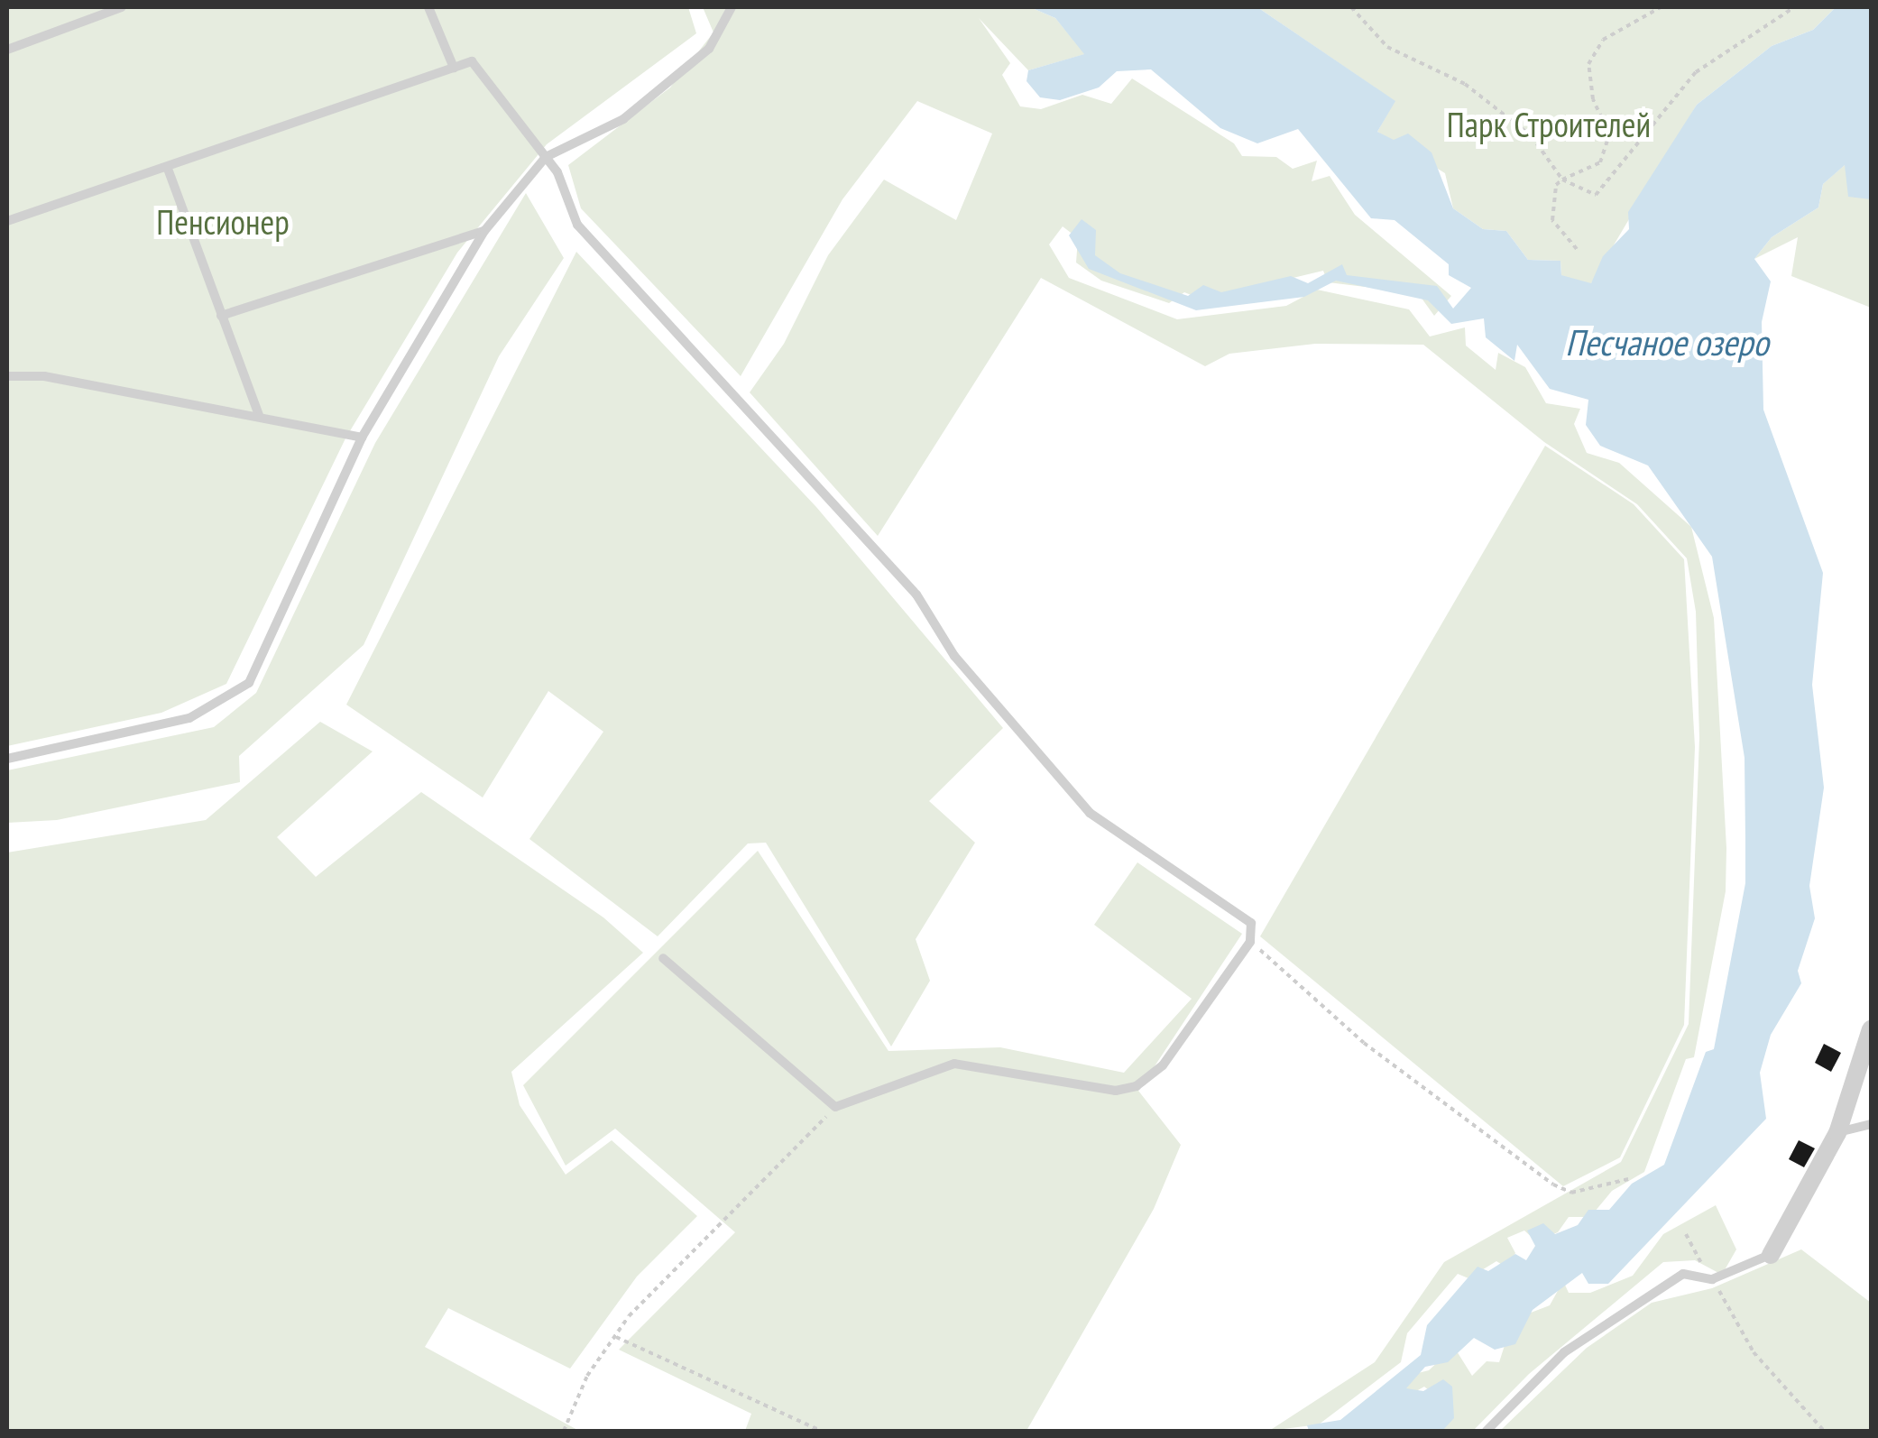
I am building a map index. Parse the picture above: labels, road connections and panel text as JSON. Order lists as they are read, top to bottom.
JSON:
{
  "water": ["Песчаное озеро"],
  "parks": ["Парк Строителей", "Пенсионер"]
}
